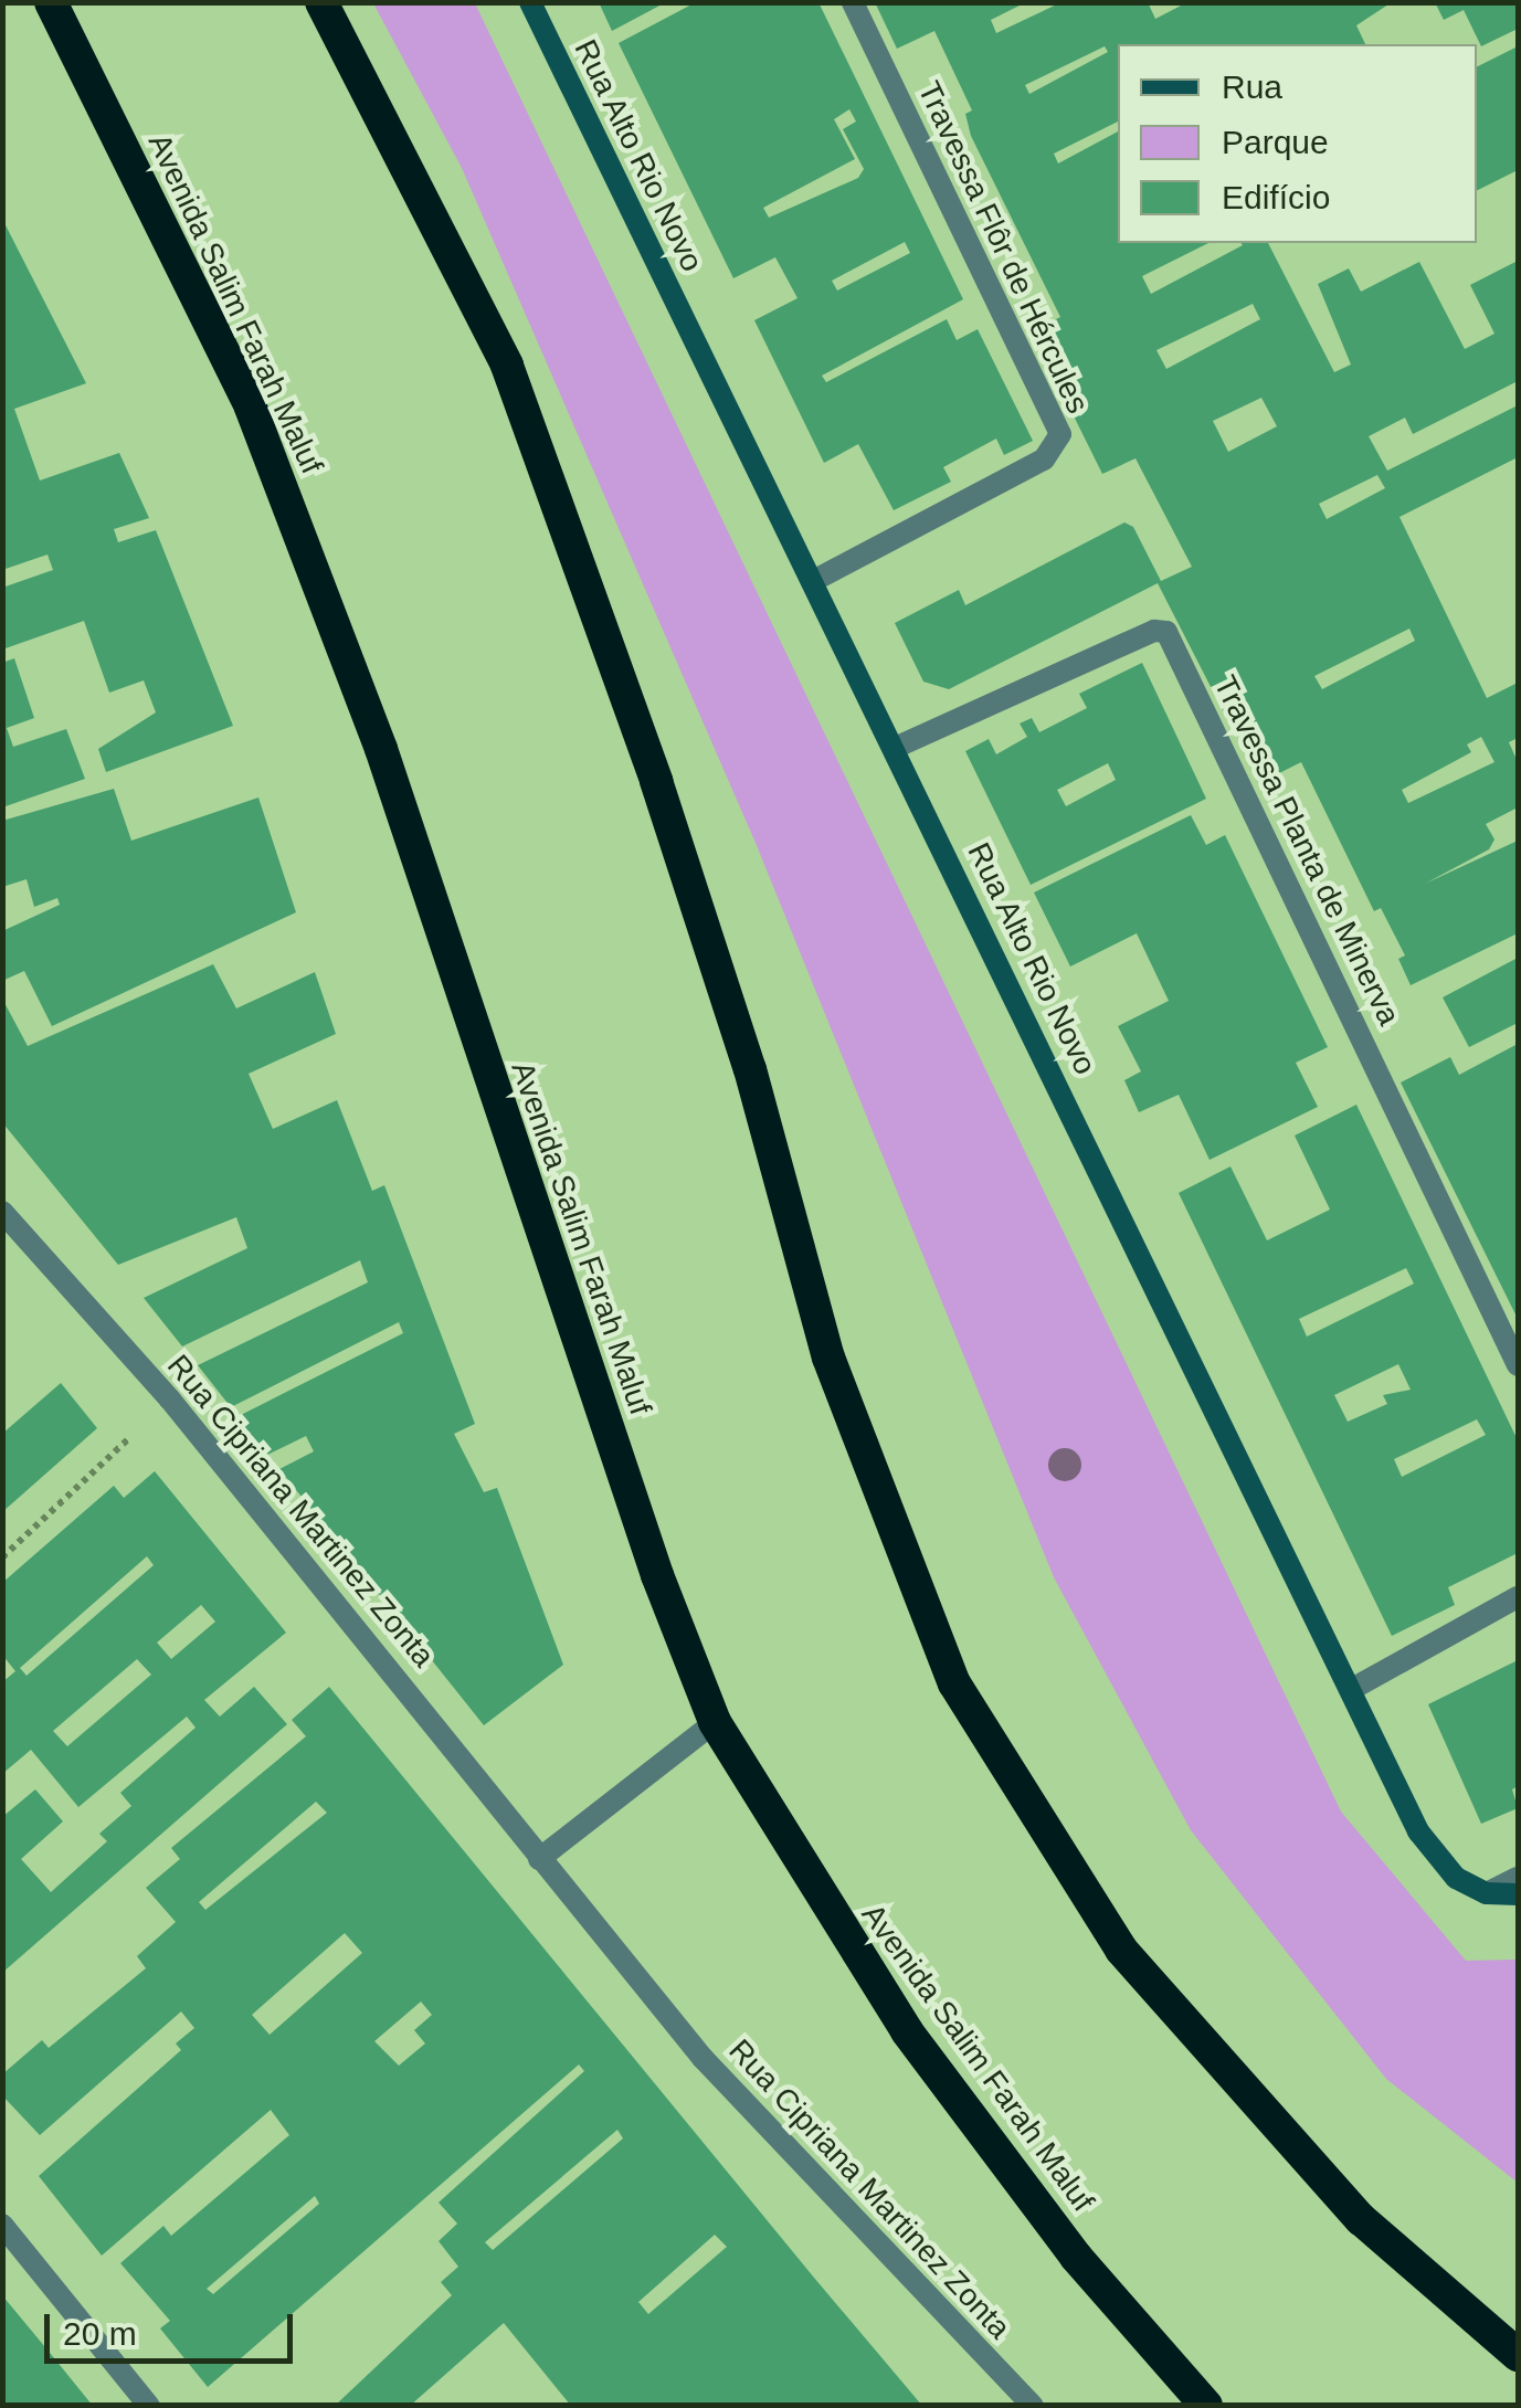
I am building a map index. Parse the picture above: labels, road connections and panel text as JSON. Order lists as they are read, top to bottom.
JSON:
{
  "streets": {
    "highway": ["Avenida Salim Farah Maluf"],
    "street": [
      "Rua Alto Rio Novo",
      "Travessa Flôr de Hércules",
      "Travessa Planta de Minerva",
      "Rua Cipriana Martinez Zonta"
    ]
  },
  "crossings": [
    ["Rua Alto Rio Novo", "Travessa Flôr de Hércules"],
    ["Rua Alto Rio Novo", "Travessa Planta de Minerva"]
  ],
  "legend": ["Rua", "Parque", "Edifício"],
  "scale_bar": "20 m"
}
